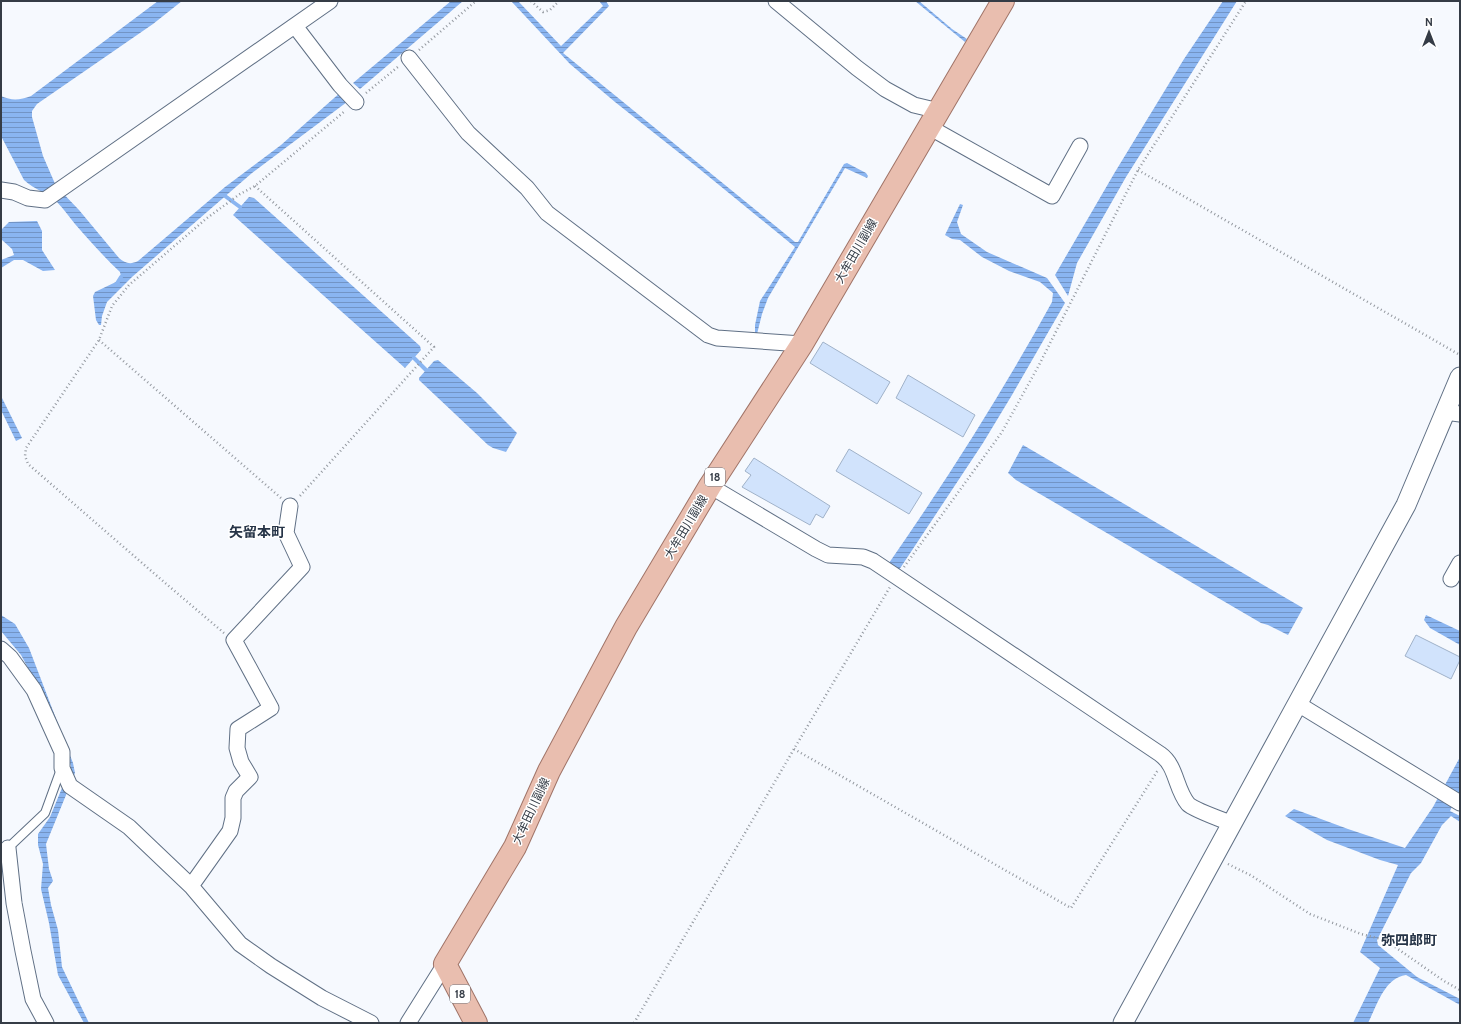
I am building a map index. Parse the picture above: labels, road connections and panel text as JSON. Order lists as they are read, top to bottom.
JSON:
{
  "streets": {
    "main road": ["大牟田川副線", "18"]
  },
  "crossings": [
    ["大牟田川副線", "18"]
  ],
  "districts": ["矢留本町", "弥四郎町"],
  "north": "top"
}
